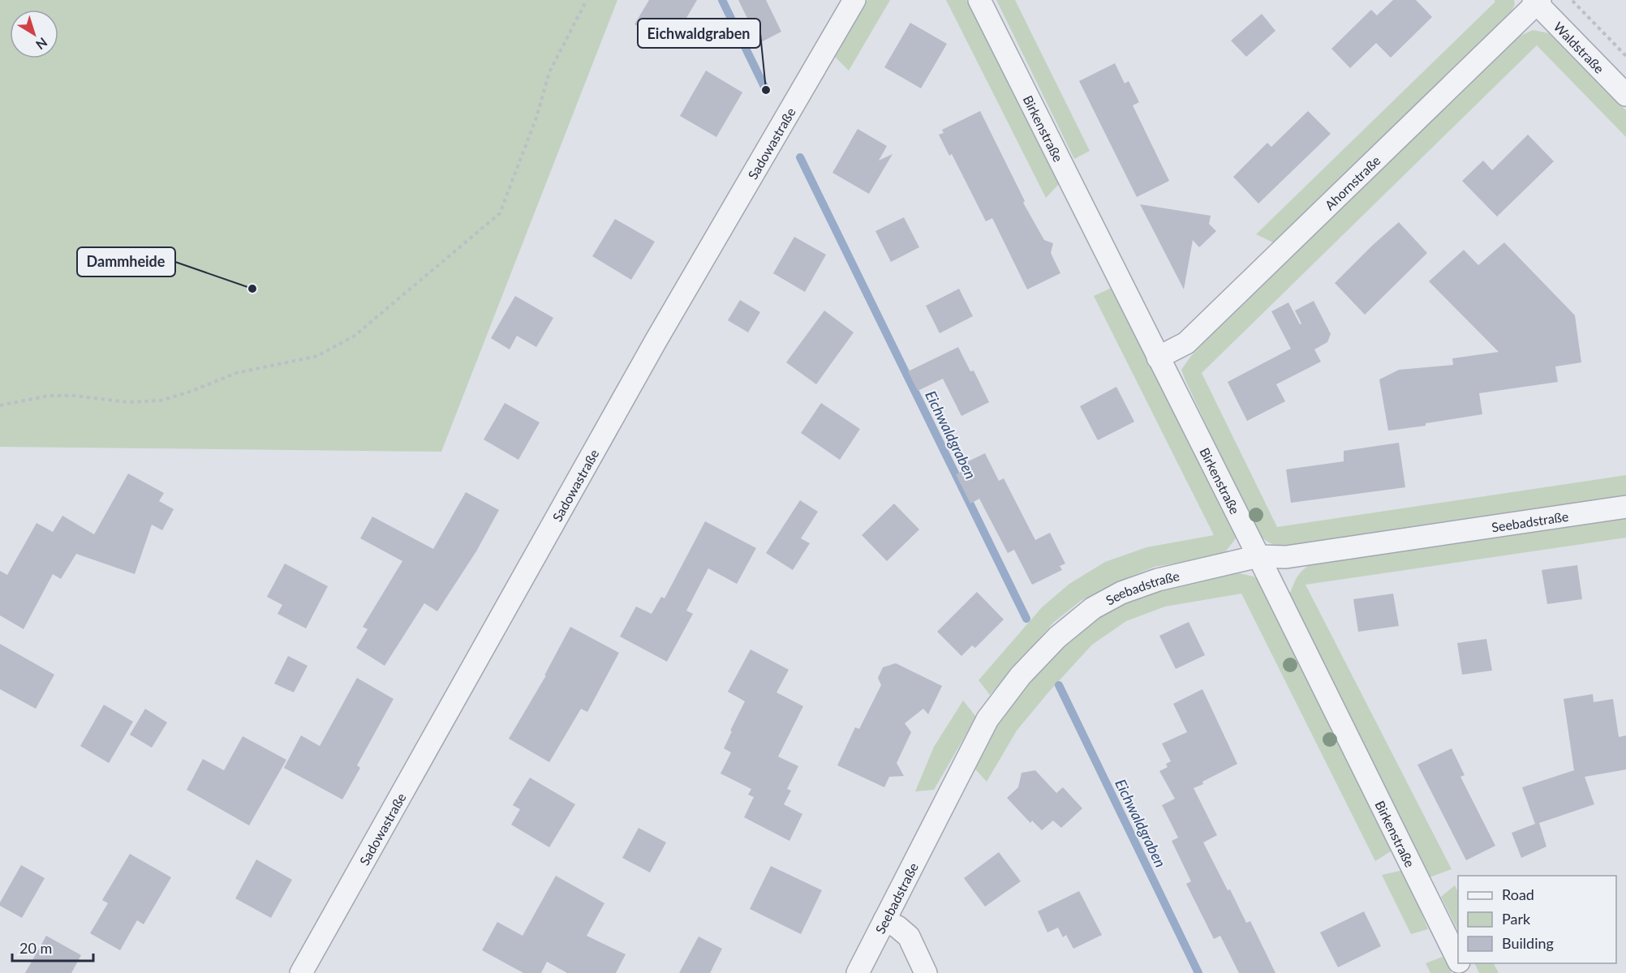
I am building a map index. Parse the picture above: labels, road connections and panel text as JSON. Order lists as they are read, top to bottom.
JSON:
{
  "streets": {
    "street": [
      "Waldstraße",
      "Birkenstraße",
      "Sadowastraße",
      "Ahornstraße",
      "Seebadstraße"
    ]
  },
  "crossings": [
    ["Waldstraße", "Ahornstraße"],
    ["Birkenstraße", "Ahornstraße"],
    ["Birkenstraße", "Seebadstraße"]
  ],
  "water": ["Eichwaldgraben"],
  "places": ["Eichwaldgraben", "Dammheide"],
  "legend": ["Road", "Park", "Building"],
  "scale_bar": "20 m",
  "north": "bottom right"
}
